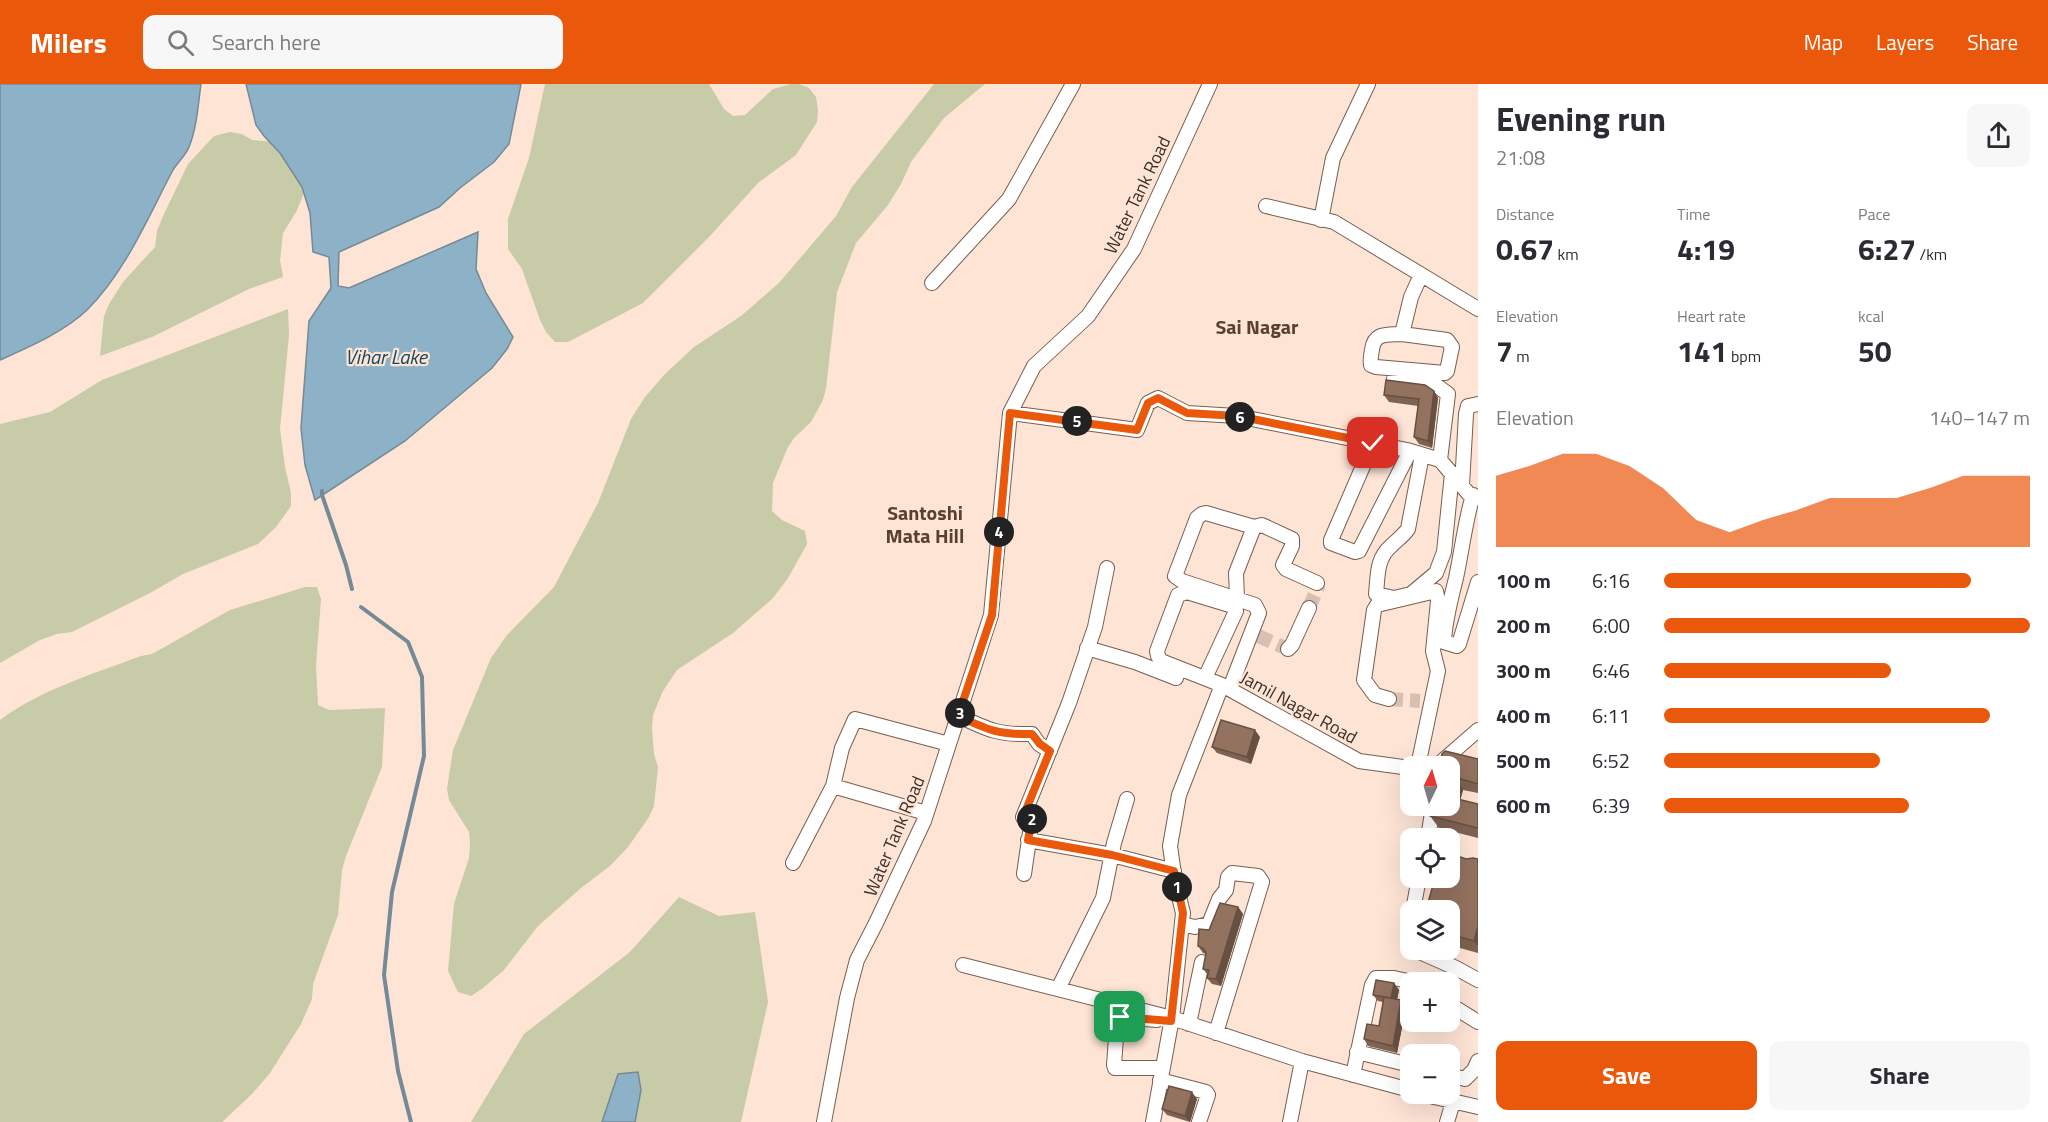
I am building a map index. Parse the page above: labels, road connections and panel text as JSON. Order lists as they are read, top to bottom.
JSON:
{
  "streets": {
    "street": ["Water Tank Road", "Jamil Nagar Road"]
  },
  "districts": ["Sai Nagar", "Santoshi Mata Hill"],
  "water": ["Vihar Lake"],
  "north": "top",
  "page": {
    "header": "Milers",
    "search": "Search here",
    "nav": ["Map", "Layers", "Share"],
    "heading": ["Evening run", "21:08"],
    "stats": [
      ["Distance", "0.67 km"],
      ["Time", "4:19"],
      ["Pace", "6:27 /km"],
      ["Elevation", "7 m"],
      ["Heart rate", "141 bpm"],
      ["kcal", "50"]
    ],
    "chart": ["Elevation", "140–147 m"],
    "pins": [
      "6",
      "5",
      "4",
      "3",
      "2",
      "1"
    ],
    "list": [
      {
        "name": "100 m",
        "note": "6:16"
      },
      {
        "name": "200 m",
        "note": "6:00"
      },
      {
        "name": "300 m",
        "note": "6:46"
      },
      {
        "name": "400 m",
        "note": "6:11"
      },
      {
        "name": "500 m",
        "note": "6:52"
      },
      {
        "name": "600 m",
        "note": "6:39"
      }
    ],
    "map_buttons": ["+", "−"],
    "buttons": ["Save", "Share"]
  }
}
